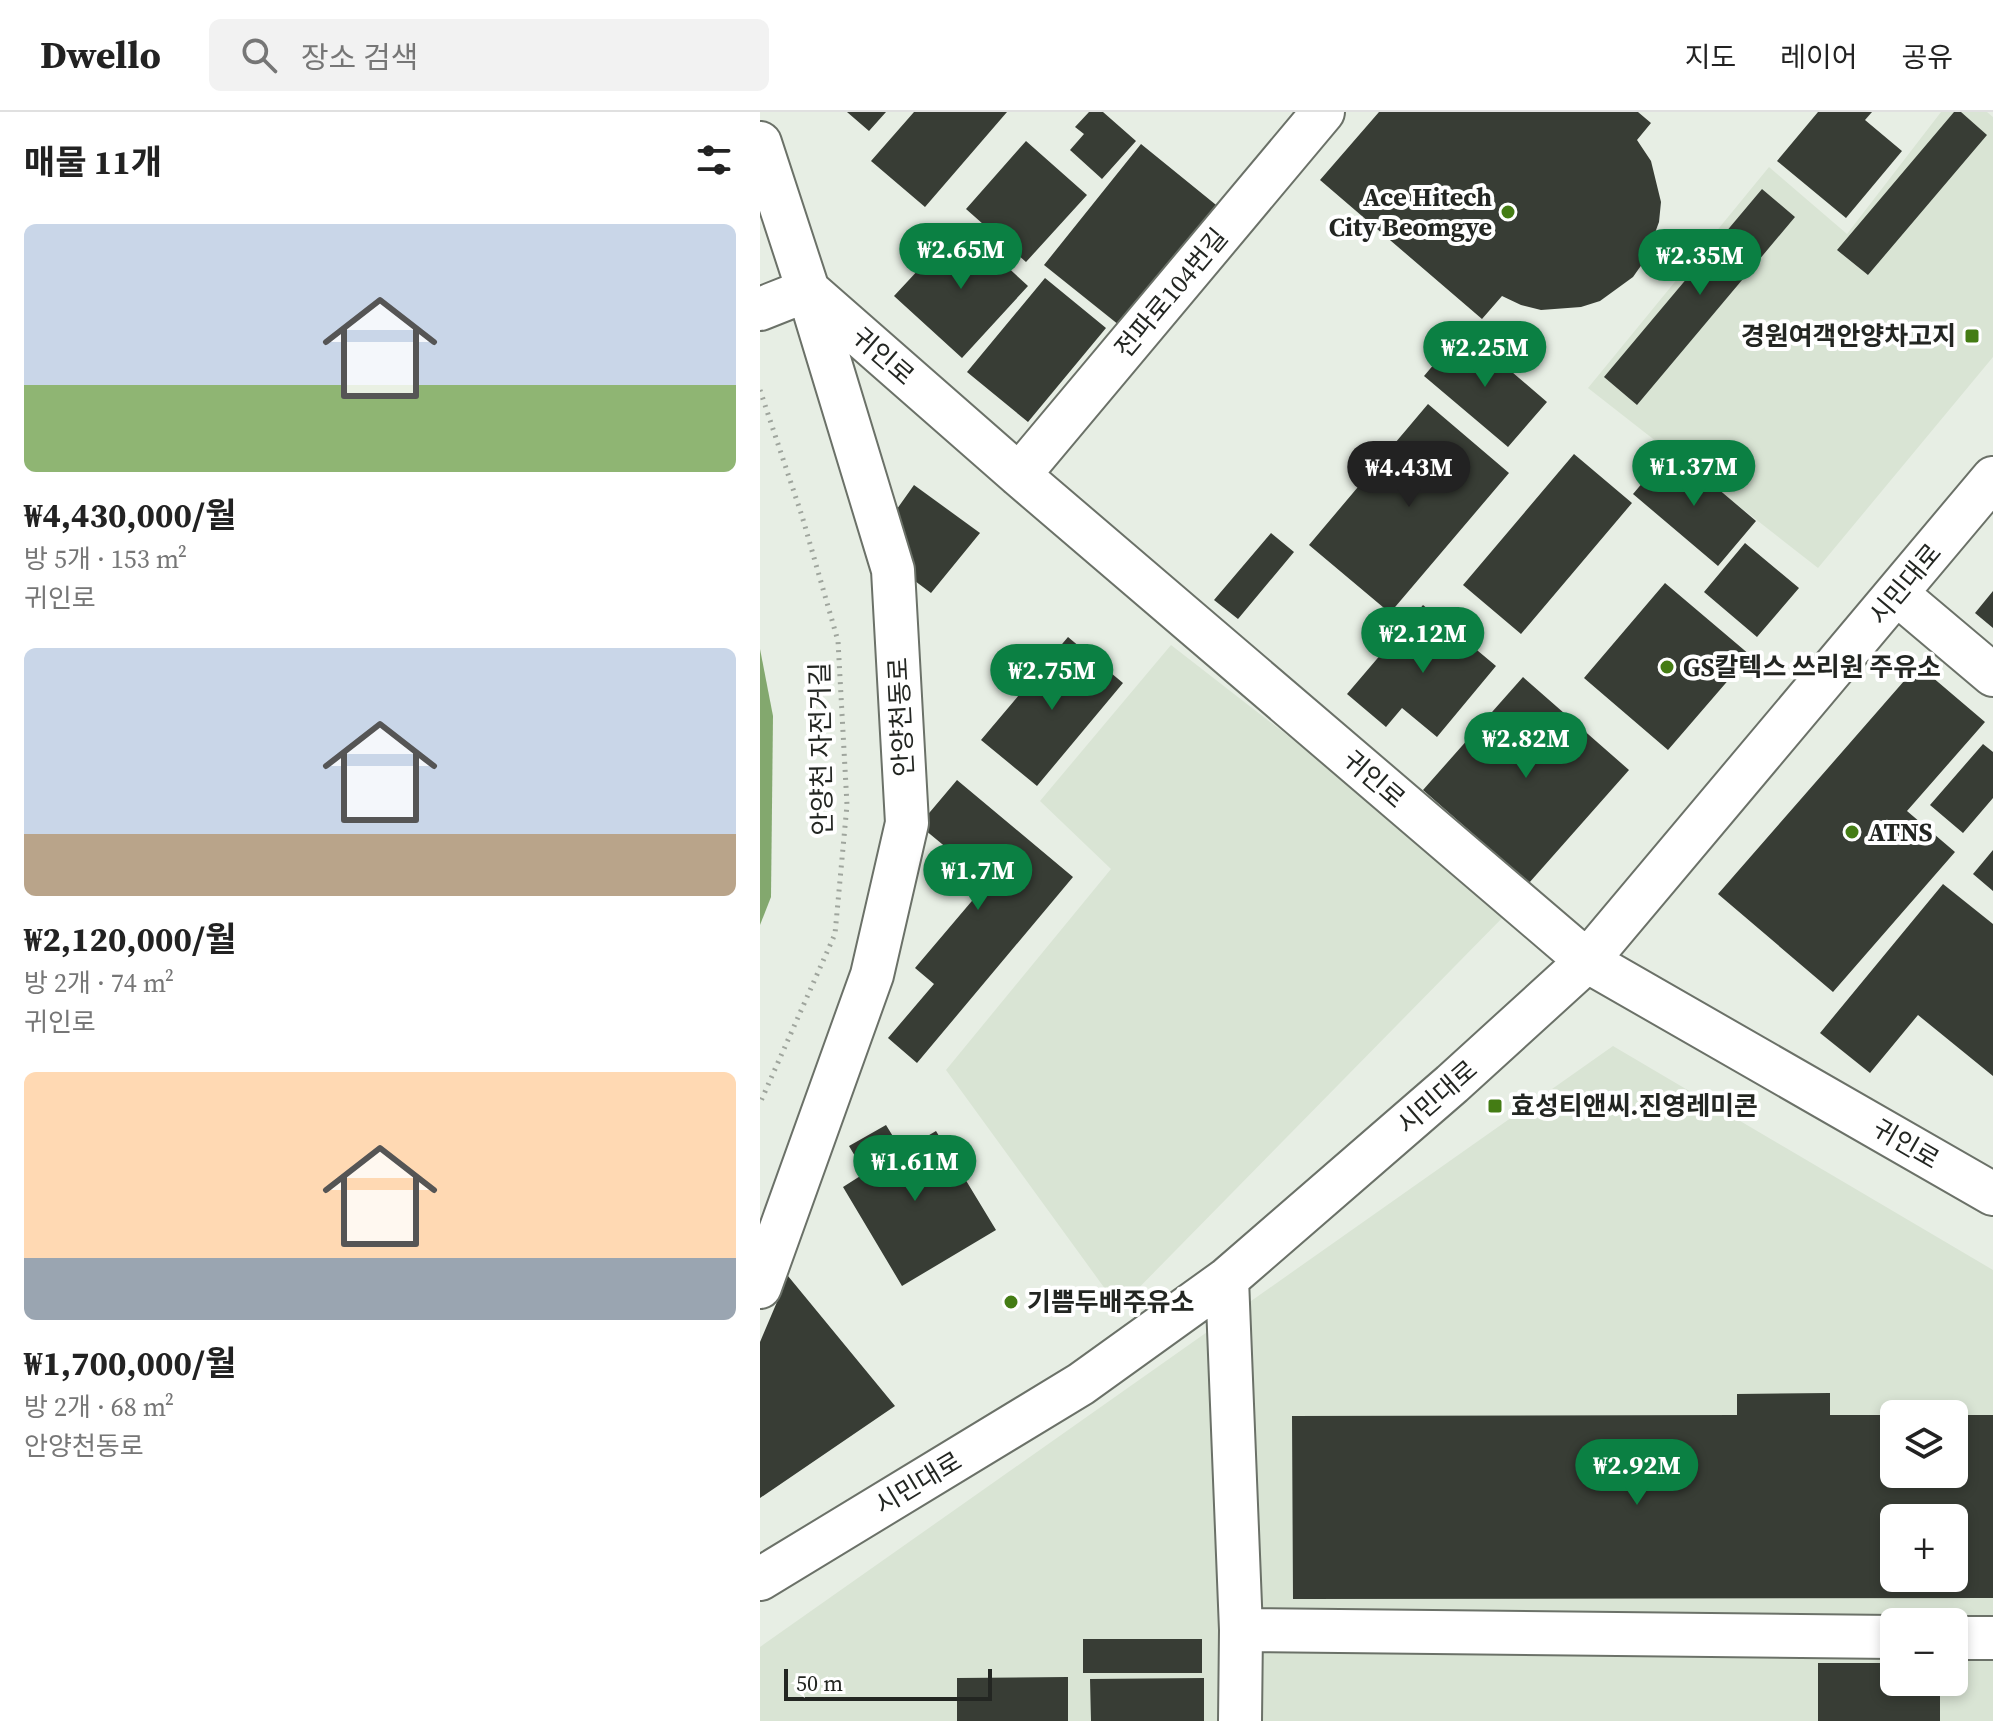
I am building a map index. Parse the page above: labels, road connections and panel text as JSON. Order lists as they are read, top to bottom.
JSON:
{
  "streets": {
    "street": [
      "전파로104번길",
      "귀인로",
      "시민대로",
      "안양천동로"
    ],
    "path": ["안양천 자전거길"]
  },
  "crossings": [
    ["전파로104번길", "귀인로"],
    ["귀인로", "시민대로"],
    ["귀인로", "안양천동로"]
  ],
  "places": {
    "other": [
      "Ace Hitech City Beomgye",
      "GS칼텍스 쓰리원 주유소",
      "ATNS",
      "기쁨두배주유소"
    ],
    "transit": ["경원여객안양차고지", "효성티앤씨.진영레미콘"]
  },
  "scale_bar": "50 m",
  "page": {
    "header": "Dwello",
    "search": "장소 검색",
    "nav": ["지도", "레이어", "공유"],
    "heading": "매물 11개",
    "list": [
      {
        "name": "₩4,430,000/월",
        "note": "방 5개 · 153 m² · 귀인로"
      },
      {
        "name": "₩2,120,000/월",
        "note": "방 2개 · 74 m² · 귀인로"
      },
      {
        "name": "₩1,700,000/월",
        "note": "방 2개 · 68 m² · 안양천동로"
      }
    ],
    "price": [
      "₩2.65M",
      "₩2.35M",
      "₩2.25M",
      "₩1.37M",
      "₩4.43M",
      "₩2.12M",
      "₩2.75M",
      "₩2.82M",
      "₩1.7M",
      "₩1.61M",
      "₩2.92M"
    ],
    "map_buttons": ["+", "−"],
    "scale": "50 m"
  }
}
